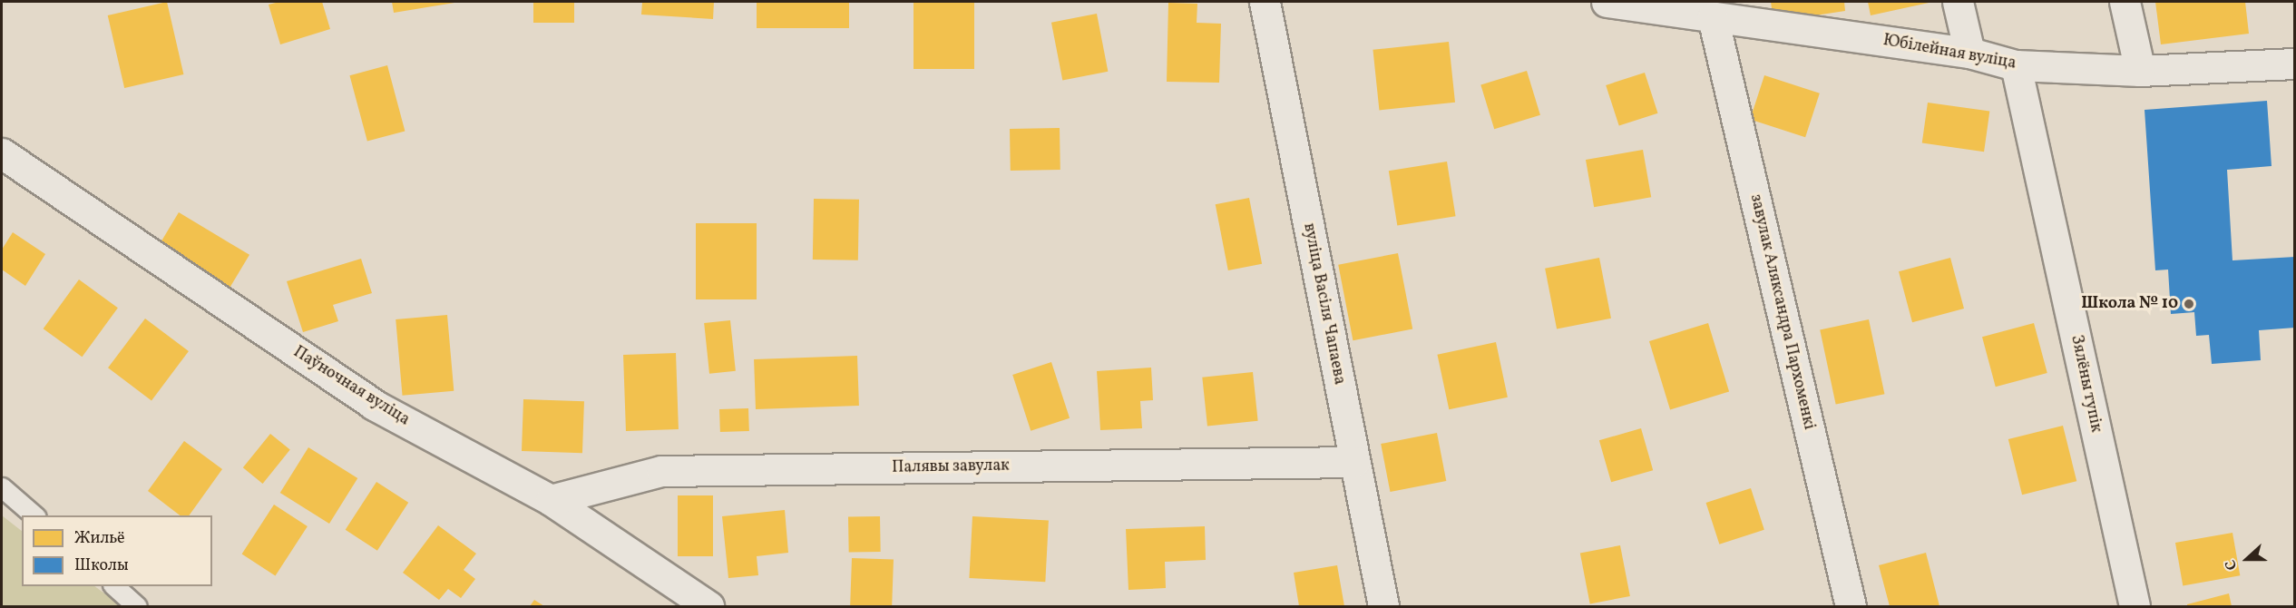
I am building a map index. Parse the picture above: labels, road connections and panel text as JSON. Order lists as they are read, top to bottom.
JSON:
{
  "streets": {
    "street": [
      "Юбілейная вуліца",
      "вуліца Васіля Чапаева",
      "завулак Аляксандра Пархоменкі",
      "Зялёны тупік",
      "Паўночная вуліца",
      "Палявы завулак"
    ]
  },
  "crossings": [
    ["Юбілейная вуліца", "завулак Аляксандра Пархоменкі"],
    ["Юбілейная вуліца", "Зялёны тупік"],
    ["вуліца Васіля Чапаева", "Палявы завулак"],
    ["Паўночная вуліца", "Палявы завулак"]
  ],
  "places": ["Школа № 10"],
  "legend": ["Жильё", "Школы"],
  "north": "left"
}
